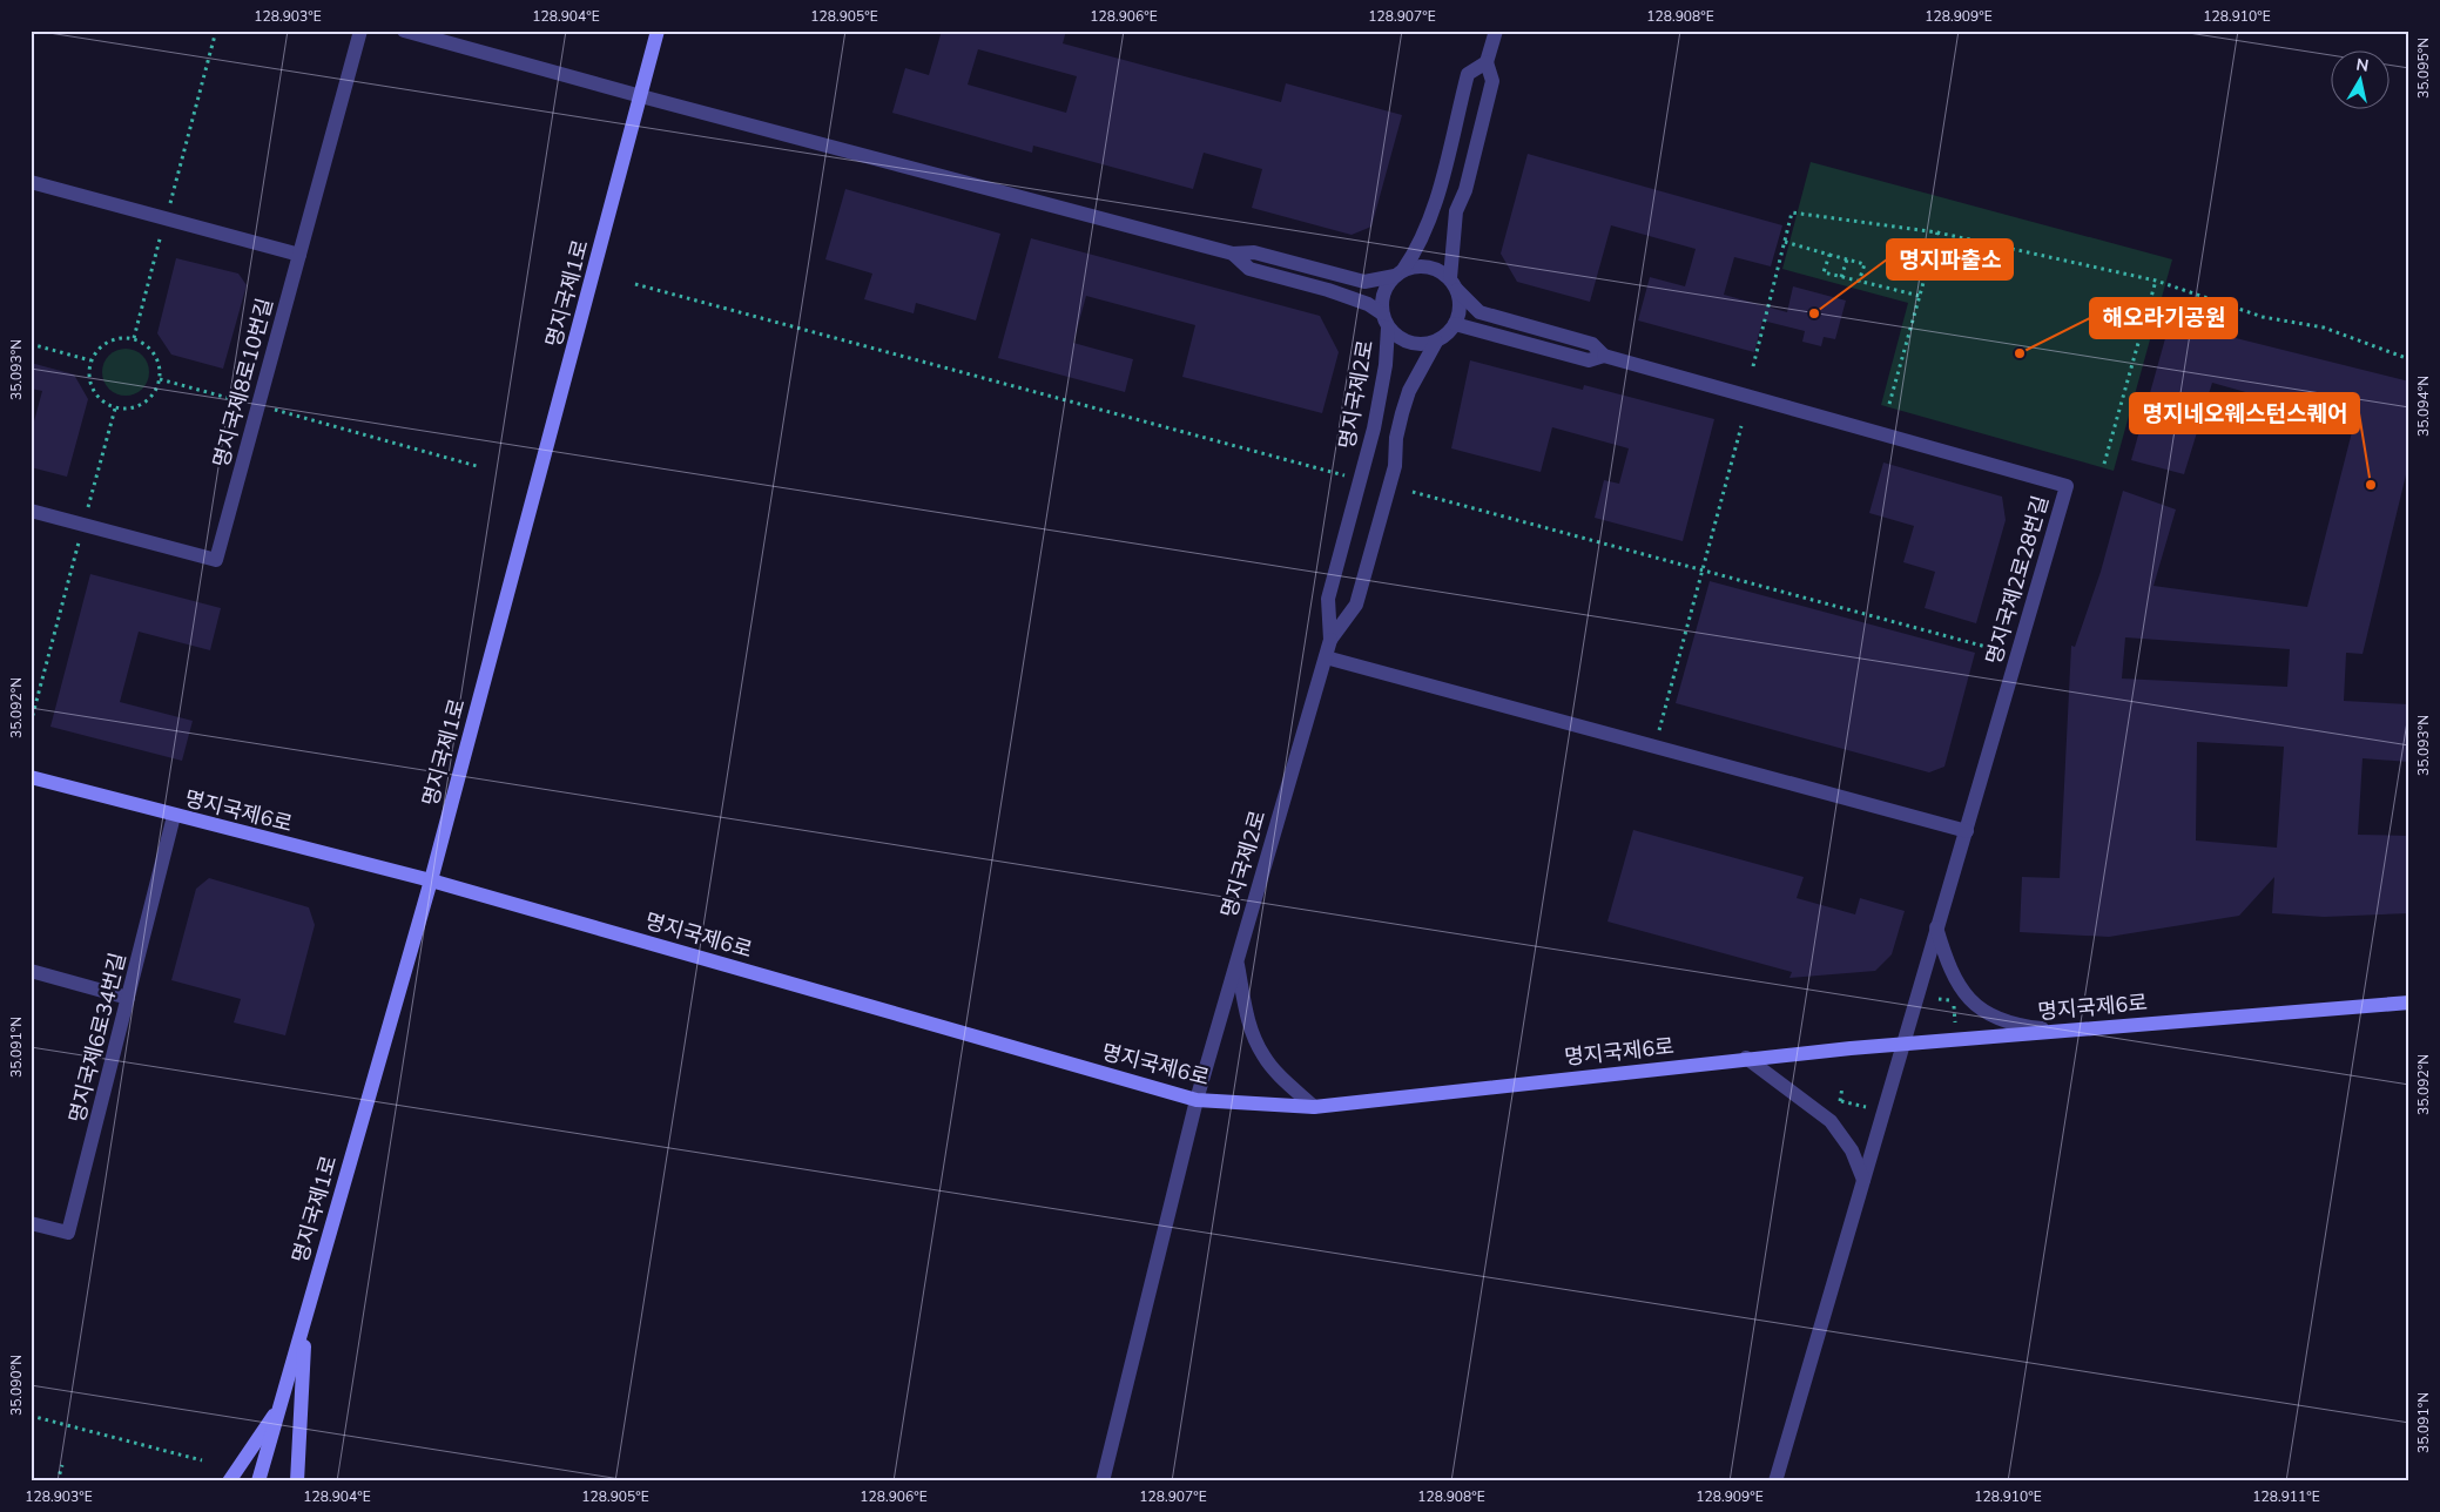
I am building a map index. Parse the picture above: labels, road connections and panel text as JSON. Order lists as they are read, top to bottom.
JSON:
{
  "streets": {
    "street": [
      "명지국제1로",
      "명지국제8로10번길",
      "명지국제2로",
      "명지국제2로28번길",
      "명지국제6로",
      "명지국제6로34번길"
    ]
  },
  "crossings": [
    ["명지국제1로", "명지국제6로"],
    ["명지국제2로", "명지국제2로28번길"],
    ["명지국제2로", "명지국제6로"],
    ["명지국제2로28번길", "명지국제6로"],
    ["명지국제6로", "명지국제6로34번길"]
  ],
  "places": ["명지파출소", "해오라기공원", "명지네오웨스턴스퀘어"],
  "north": "top",
  "coordinates": [
    "128.903°E",
    "128.904°E",
    "128.905°E",
    "128.906°E",
    "128.907°E",
    "128.908°E",
    "128.909°E",
    "128.910°E",
    "35.095°N",
    "35.093°N",
    "35.094°N",
    "35.092°N",
    "35.091°N",
    "35.090°N",
    "128.911°E"
  ]
}
